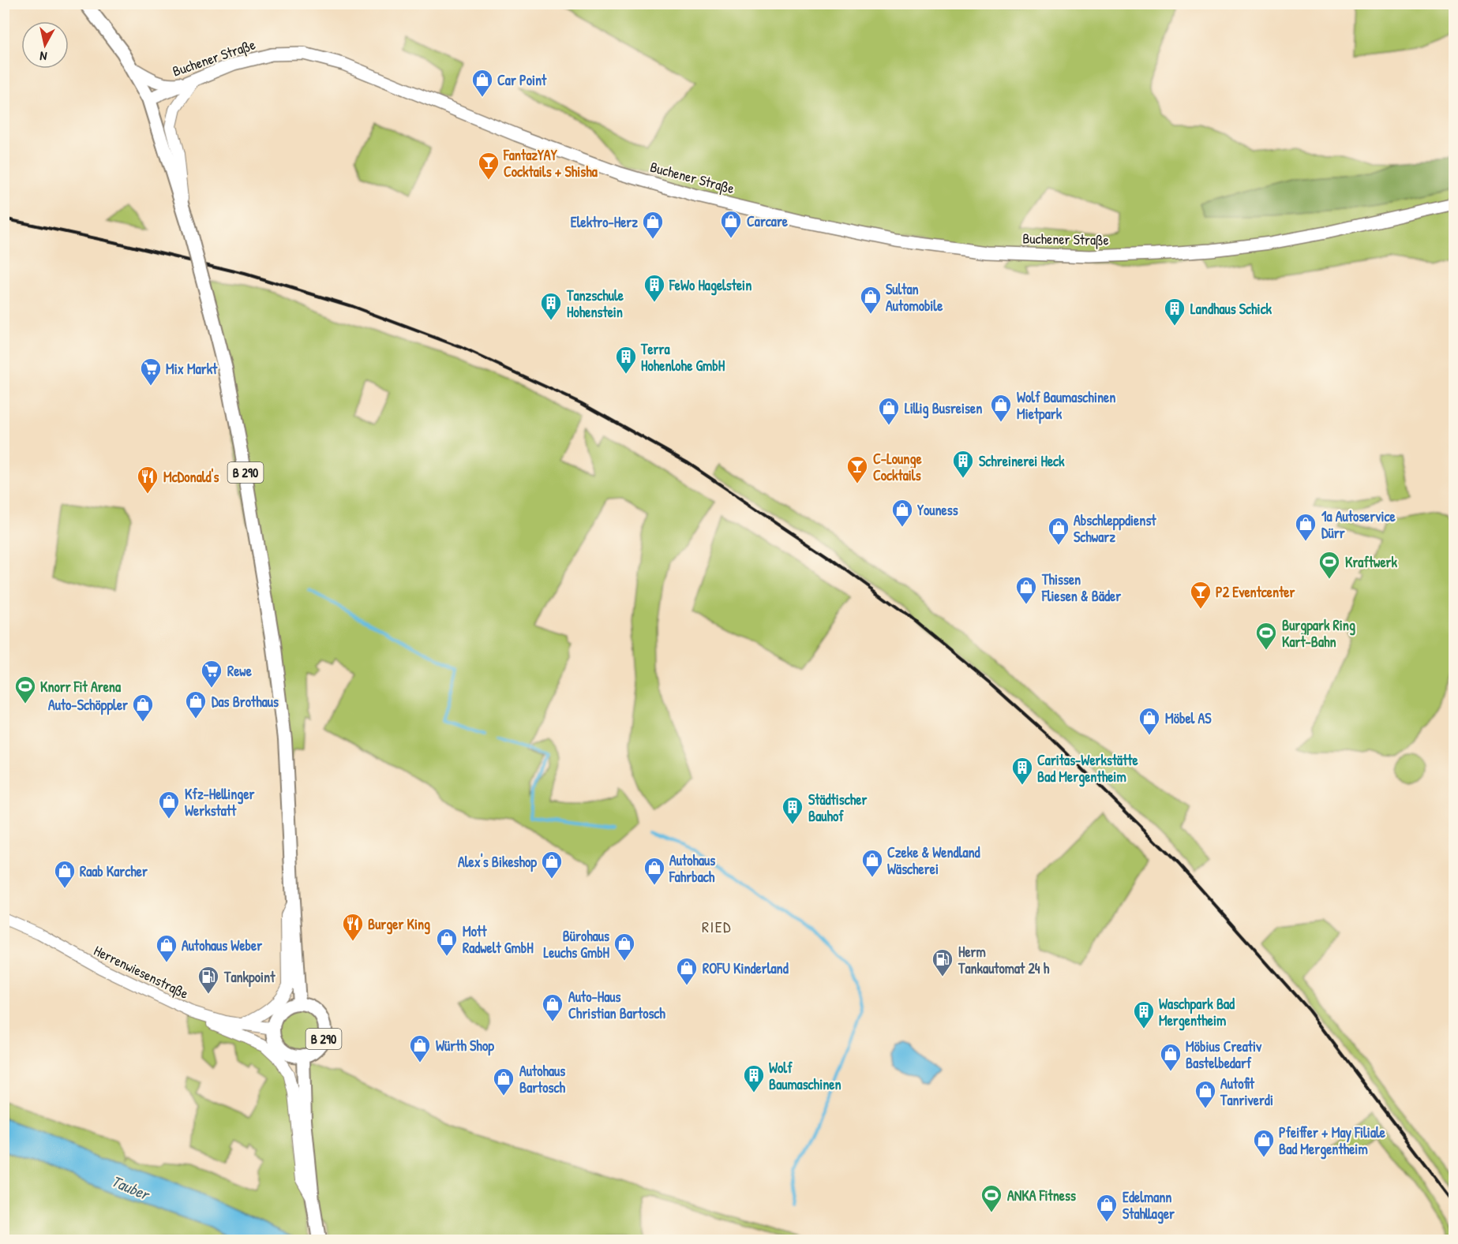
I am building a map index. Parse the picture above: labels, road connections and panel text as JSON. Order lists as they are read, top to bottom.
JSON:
{
  "streets": {
    "main road": ["Buchener Straße", "B 290"],
    "street": ["Herrenwiesenstraße"]
  },
  "crossings": [
    ["Buchener Straße", "B 290"],
    ["B 290", "Herrenwiesenstraße"]
  ],
  "districts": ["RIED"],
  "water": ["Tauber"],
  "places": {
    "shop": [
      "Car Point",
      "Carcare",
      "Elektro-Herz",
      "Sultan Automobile",
      "Wolf Baumaschinen Mietpark",
      "Lillig Busreisen",
      "Youness",
      "1a Autoservice Dürr",
      "Abschleppdienst Schwarz",
      "Thissen Fliesen & Bäder",
      "Das Brothaus",
      "Auto-Schöppler",
      "Möbel AS",
      "Kfz-Hellinger Werkstatt",
      "Czeke & Wendland Wäscherei",
      "Alex's Bikeshop",
      "Autohaus Fahrbach",
      "Raab Karcher",
      "Mott Radwelt GmbH",
      "Bürohaus Leuchs GmbH",
      "Autohaus Weber",
      "ROFU Kinderland",
      "Auto-Haus Christian Bartosch",
      "Würth Shop",
      "Möbius Creativ Bastelbedarf",
      "Autohaus Bartosch",
      "Autofit Tanriverdi",
      "Pfeiffer + May Filiale Bad Mergentheim",
      "Edelmann Stahllager"
    ],
    "bar": ["FantazYAY Cocktails + Shisha", "C-Lounge Cocktails", "P2 Eventcenter"],
    "building": [
      "FeWo Hagelstein",
      "Tanzschule Hohenstein",
      "Landhaus Schick",
      "Terra Hohenlohe GmbH",
      "Schreinerei Heck",
      "Caritas-Werkstätte Bad Mergentheim",
      "Städtischer Bauhof",
      "Waschpark Bad Mergentheim",
      "Wolf Baumaschinen"
    ],
    "supermarket": ["Mix Markt", "Rewe"],
    "restaurant": ["McDonald's", "Burger King"],
    "sports": [
      "Kraftwerk",
      "Burgpark Ring Kart-Bahn",
      "Knorr Fit Arena",
      "ANKA Fitness"
    ],
    "fuel station": ["Herm Tankautomat 24 h", "Tankpoint"]
  },
  "north": "bottom"
}
